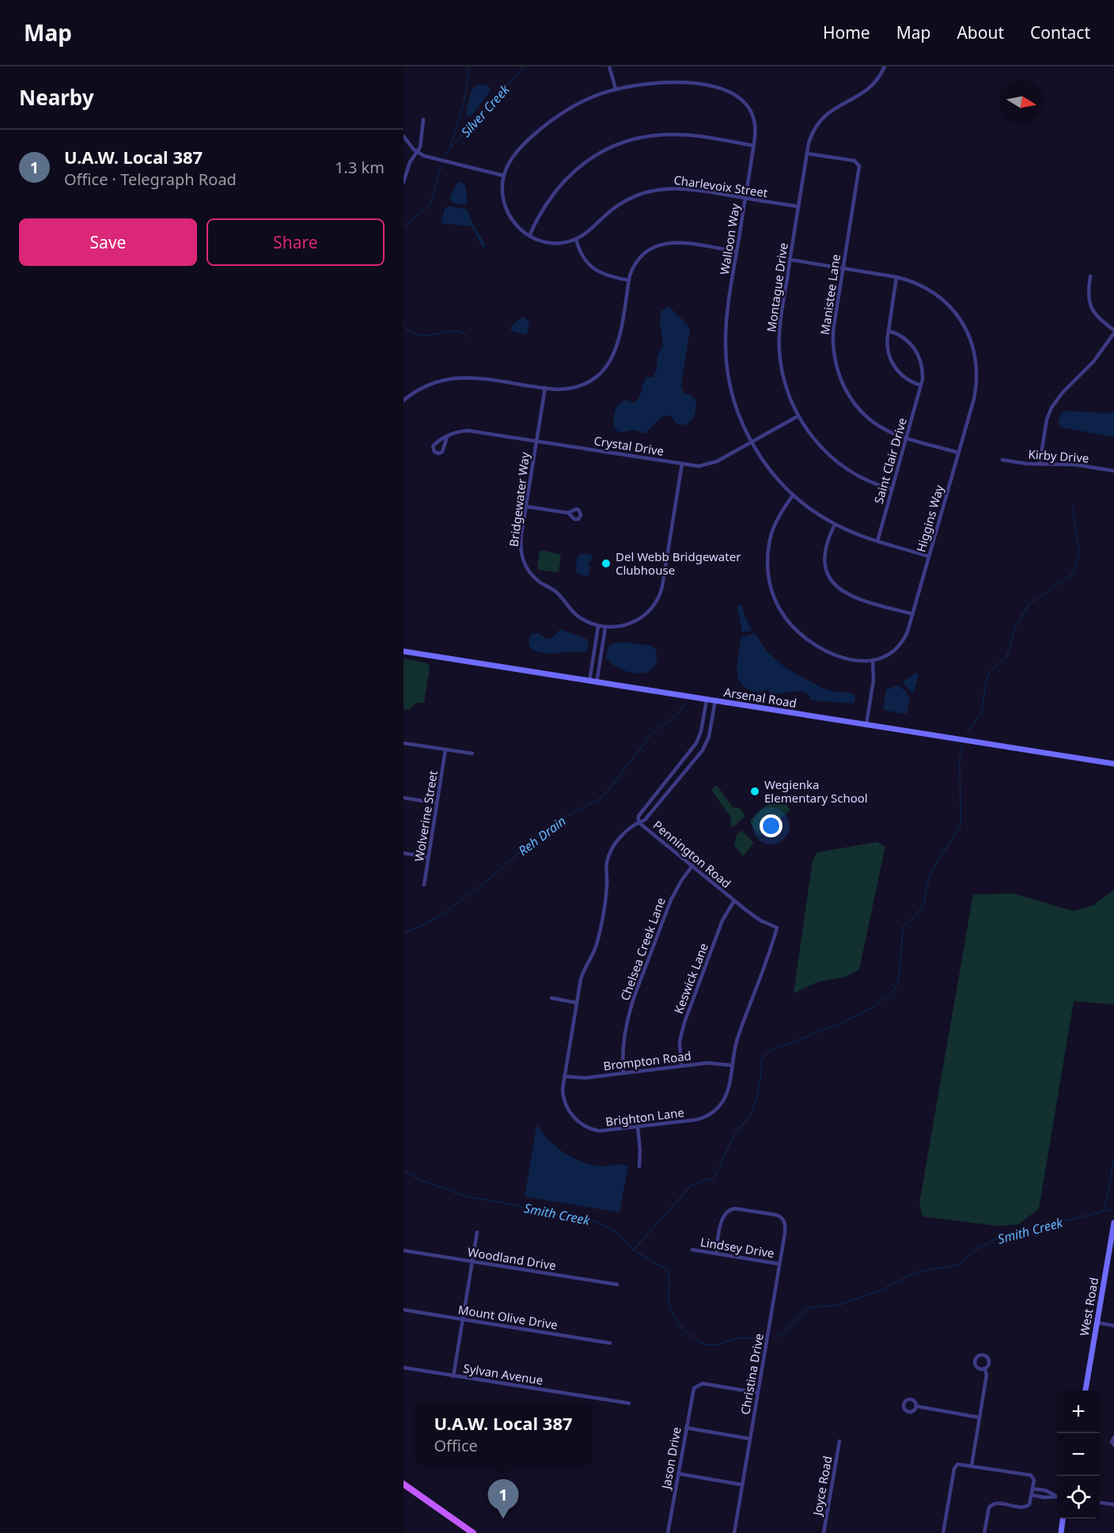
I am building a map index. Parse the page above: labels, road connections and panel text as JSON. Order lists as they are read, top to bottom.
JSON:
{
  "streets": {
    "street": [
      "Charlevoix Street",
      "Walloon Way",
      "Montague Drive",
      "Manistee Lane",
      "Crystal Drive",
      "Kirby Drive",
      "Saint Clair Drive",
      "Bridgewater Way",
      "Higgins Way",
      "Arsenal Road",
      "Wolverine Street",
      "Pennington Road",
      "Chelsea Creek Lane",
      "Keswick Lane",
      "Brompton Road",
      "Brighton Lane",
      "Lindsey Drive",
      "Woodland Drive",
      "West Road",
      "Mount Olive Drive",
      "Sylvan Avenue",
      "Christina Drive",
      "Jason Drive",
      "Joyce Road"
    ]
  },
  "crossings": [
    ["Charlevoix Street", "Walloon Way"],
    ["Charlevoix Street", "Montague Drive"],
    ["Walloon Way", "Crystal Drive"],
    ["Walloon Way", "Saint Clair Drive"],
    ["Walloon Way", "Higgins Way"],
    ["Montague Drive", "Manistee Lane"],
    ["Montague Drive", "Crystal Drive"],
    ["Montague Drive", "Saint Clair Drive"],
    ["Montague Drive", "Higgins Way"],
    ["Manistee Lane", "Saint Clair Drive"],
    ["Manistee Lane", "Higgins Way"],
    ["Crystal Drive", "Bridgewater Way"],
    ["Arsenal Road", "Brighton Lane"],
    ["Pennington Road", "Chelsea Creek Lane"],
    ["Pennington Road", "Keswick Lane"],
    ["Pennington Road", "Brompton Road"],
    ["Pennington Road", "Brighton Lane"],
    ["Chelsea Creek Lane", "Brompton Road"],
    ["Keswick Lane", "Brompton Road"],
    ["Brompton Road", "Brighton Lane"],
    ["Lindsey Drive", "Christina Drive"],
    ["Christina Drive", "Jason Drive"]
  ],
  "water": ["Silver Creek", "Reh Drain", "Smith Creek"],
  "places": ["Del Webb Bridgewater Clubhouse", "Wegienka Elementary School"],
  "north": "right",
  "page": {
    "header": "Map",
    "nav": [
      "Home",
      "Map",
      "About",
      "Contact"
    ],
    "heading": "Nearby",
    "list": [
      {
        "mark": "1",
        "name": "U.A.W. Local 387",
        "note": "Office · Telegraph Road",
        "value": "1.3 km"
      }
    ],
    "buttons": ["Save", "Share"],
    "map_buttons": ["+", "−"],
    "popup": ["U.A.W. Local 387", "Office"],
    "pins": "1"
  }
}
